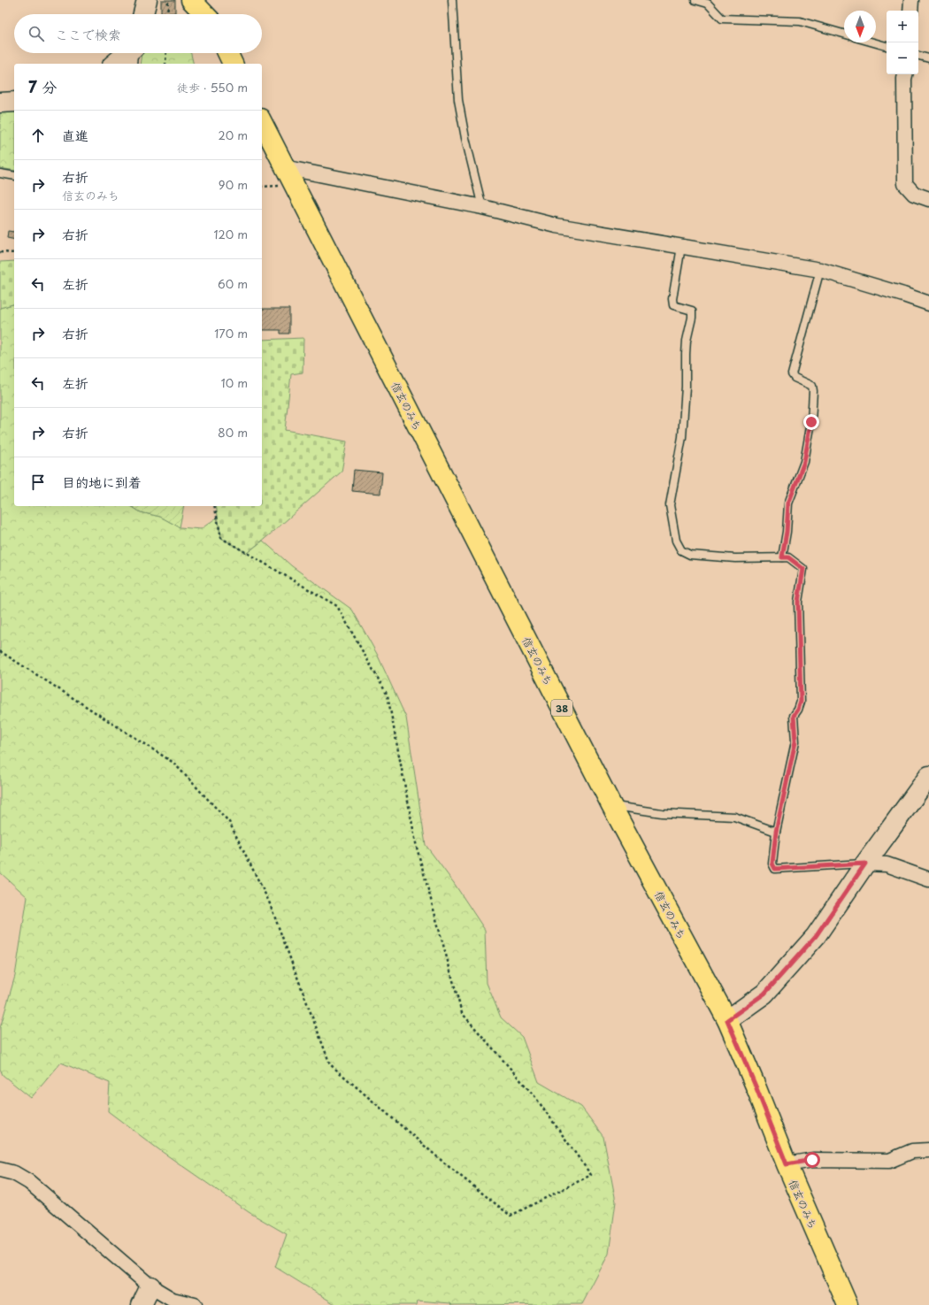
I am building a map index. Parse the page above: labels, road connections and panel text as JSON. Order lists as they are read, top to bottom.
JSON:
{
  "streets": {
    "main road": ["信玄のみち", "38"]
  },
  "north": "bottom",
  "page": {
    "map_buttons": ["+", "−"],
    "search": "ここで検索",
    "heading": ["7 分", "徒歩 · 550 m"],
    "list": [
      ["直進", "20 m"],
      ["右折", "信玄のみち", "90 m"],
      ["右折", "120 m"],
      ["左折", "60 m"],
      ["右折", "170 m"],
      ["左折", "10 m"],
      ["右折", "80 m"],
      "目的地に到着"
    ]
  }
}
